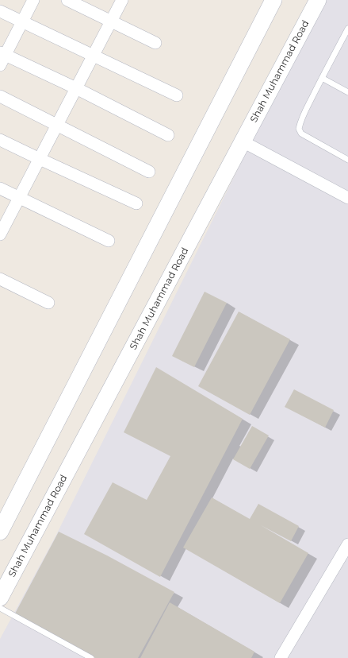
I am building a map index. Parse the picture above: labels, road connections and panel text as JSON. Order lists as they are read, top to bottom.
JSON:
{
  "streets": {
    "street": ["Shah Muhammad Road"]
  }
}
